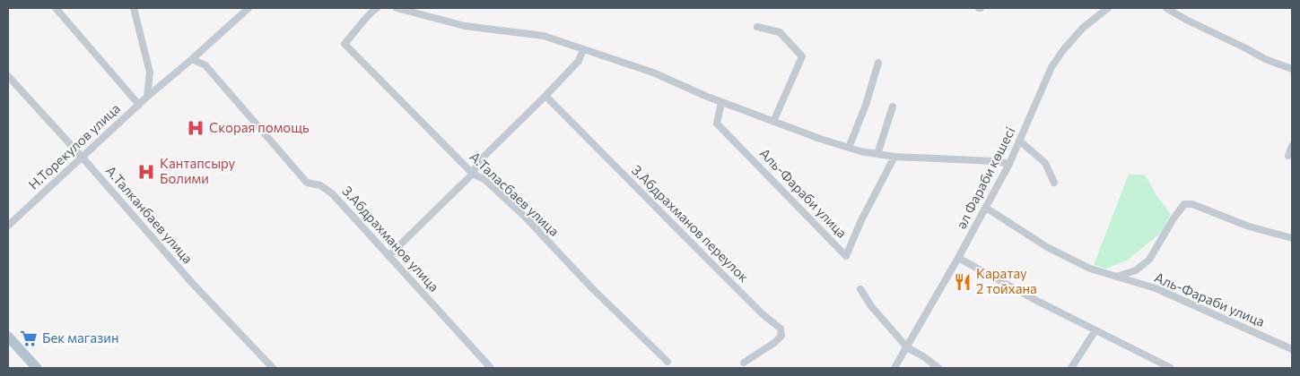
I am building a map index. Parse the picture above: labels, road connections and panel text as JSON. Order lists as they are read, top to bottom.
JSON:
{
  "streets": {
    "street": [
      "Н.Торекулов улица",
      "әл Фараби көшесі",
      "Аль-Фараби улица",
      "А.Таласбаев улица",
      "А.Талканбаев улица",
      "З.Абдрахманов переулок",
      "З.Абдрахманов улица"
    ]
  },
  "crossings": [
    ["Н.Торекулов улица", "А.Талканбаев улица"],
    ["Н.Торекулов улица", "З.Абдрахманов улица"],
    ["әл Фараби көшесі", "Аль-Фараби улица"]
  ],
  "places": {
    "hospital": ["Скорая помощь", "Кантапсыру Болими"],
    "restaurant": ["Каратау 2 тойхана"],
    "supermarket": ["Бек магазин"]
  }
}
